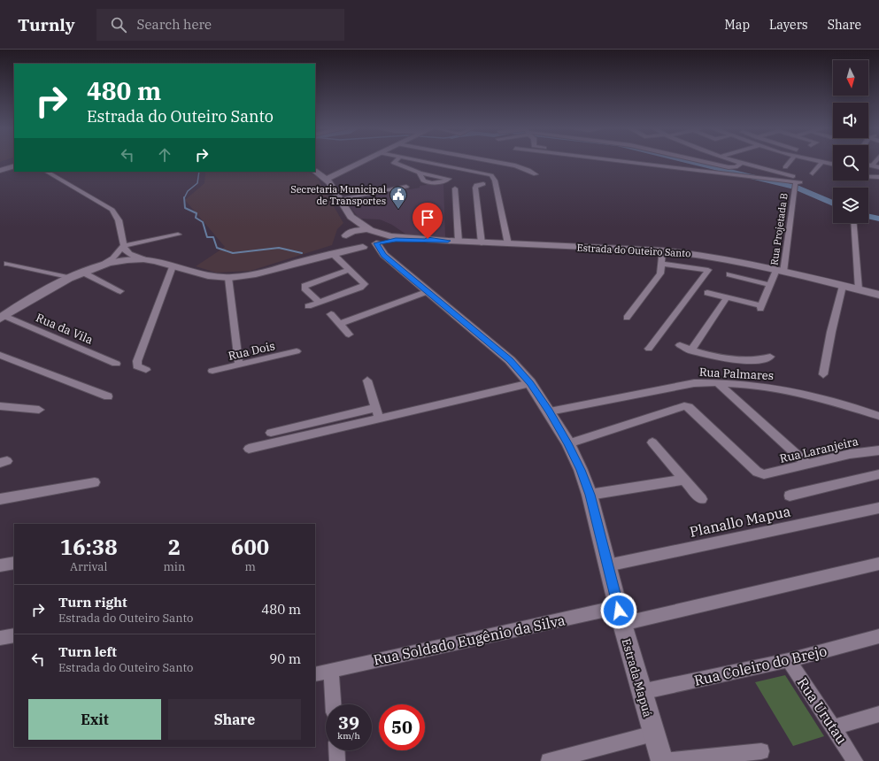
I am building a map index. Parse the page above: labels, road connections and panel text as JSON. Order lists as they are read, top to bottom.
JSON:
{
  "streets": {
    "main road": ["Estrada do Outeiro Santo", "Estrada Mapuá"],
    "street": [
      "Rua Projetada B",
      "Rua da Vila",
      "Rua Dois",
      "Rua Palmares",
      "Rua Laranjeira",
      "Planallo Mapua",
      "Rua Soldado Eugênio da Silva",
      "Rua Coleiro do Brejo",
      "Rua Urutau"
    ]
  },
  "crossings": [
    ["Rua Projetada B", "Estrada do Outeiro Santo"],
    ["Estrada do Outeiro Santo", "Rua da Vila"],
    ["Estrada do Outeiro Santo", "Estrada Mapuá"],
    ["Rua Palmares", "Estrada Mapuá"],
    ["Rua Laranjeira", "Estrada Mapuá"],
    ["Planallo Mapua", "Estrada Mapuá"],
    ["Rua Coleiro do Brejo", "Estrada Mapuá"],
    ["Rua Coleiro do Brejo", "Rua Urutau"]
  ],
  "places": {
    "public building": ["Secretaria Municipal de Transportes"]
  },
  "north": "bottom",
  "page": {
    "header": "Turnly",
    "search": "Search here",
    "nav": ["Map", "Layers", "Share"],
    "turn": ["480 m", "Estrada do Outeiro Santo"],
    "eta": [
      "16:38",
      "Arrival",
      "2",
      "min",
      "600",
      "m"
    ],
    "list": [
      {
        "name": "Turn right",
        "note": "Estrada do Outeiro Santo",
        "value": "480 m"
      },
      {
        "name": "Turn left",
        "note": "Estrada do Outeiro Santo",
        "value": "90 m"
      }
    ],
    "buttons": ["Exit", "Share"],
    "speed": "39 km/h",
    "limit": "50"
  }
}
